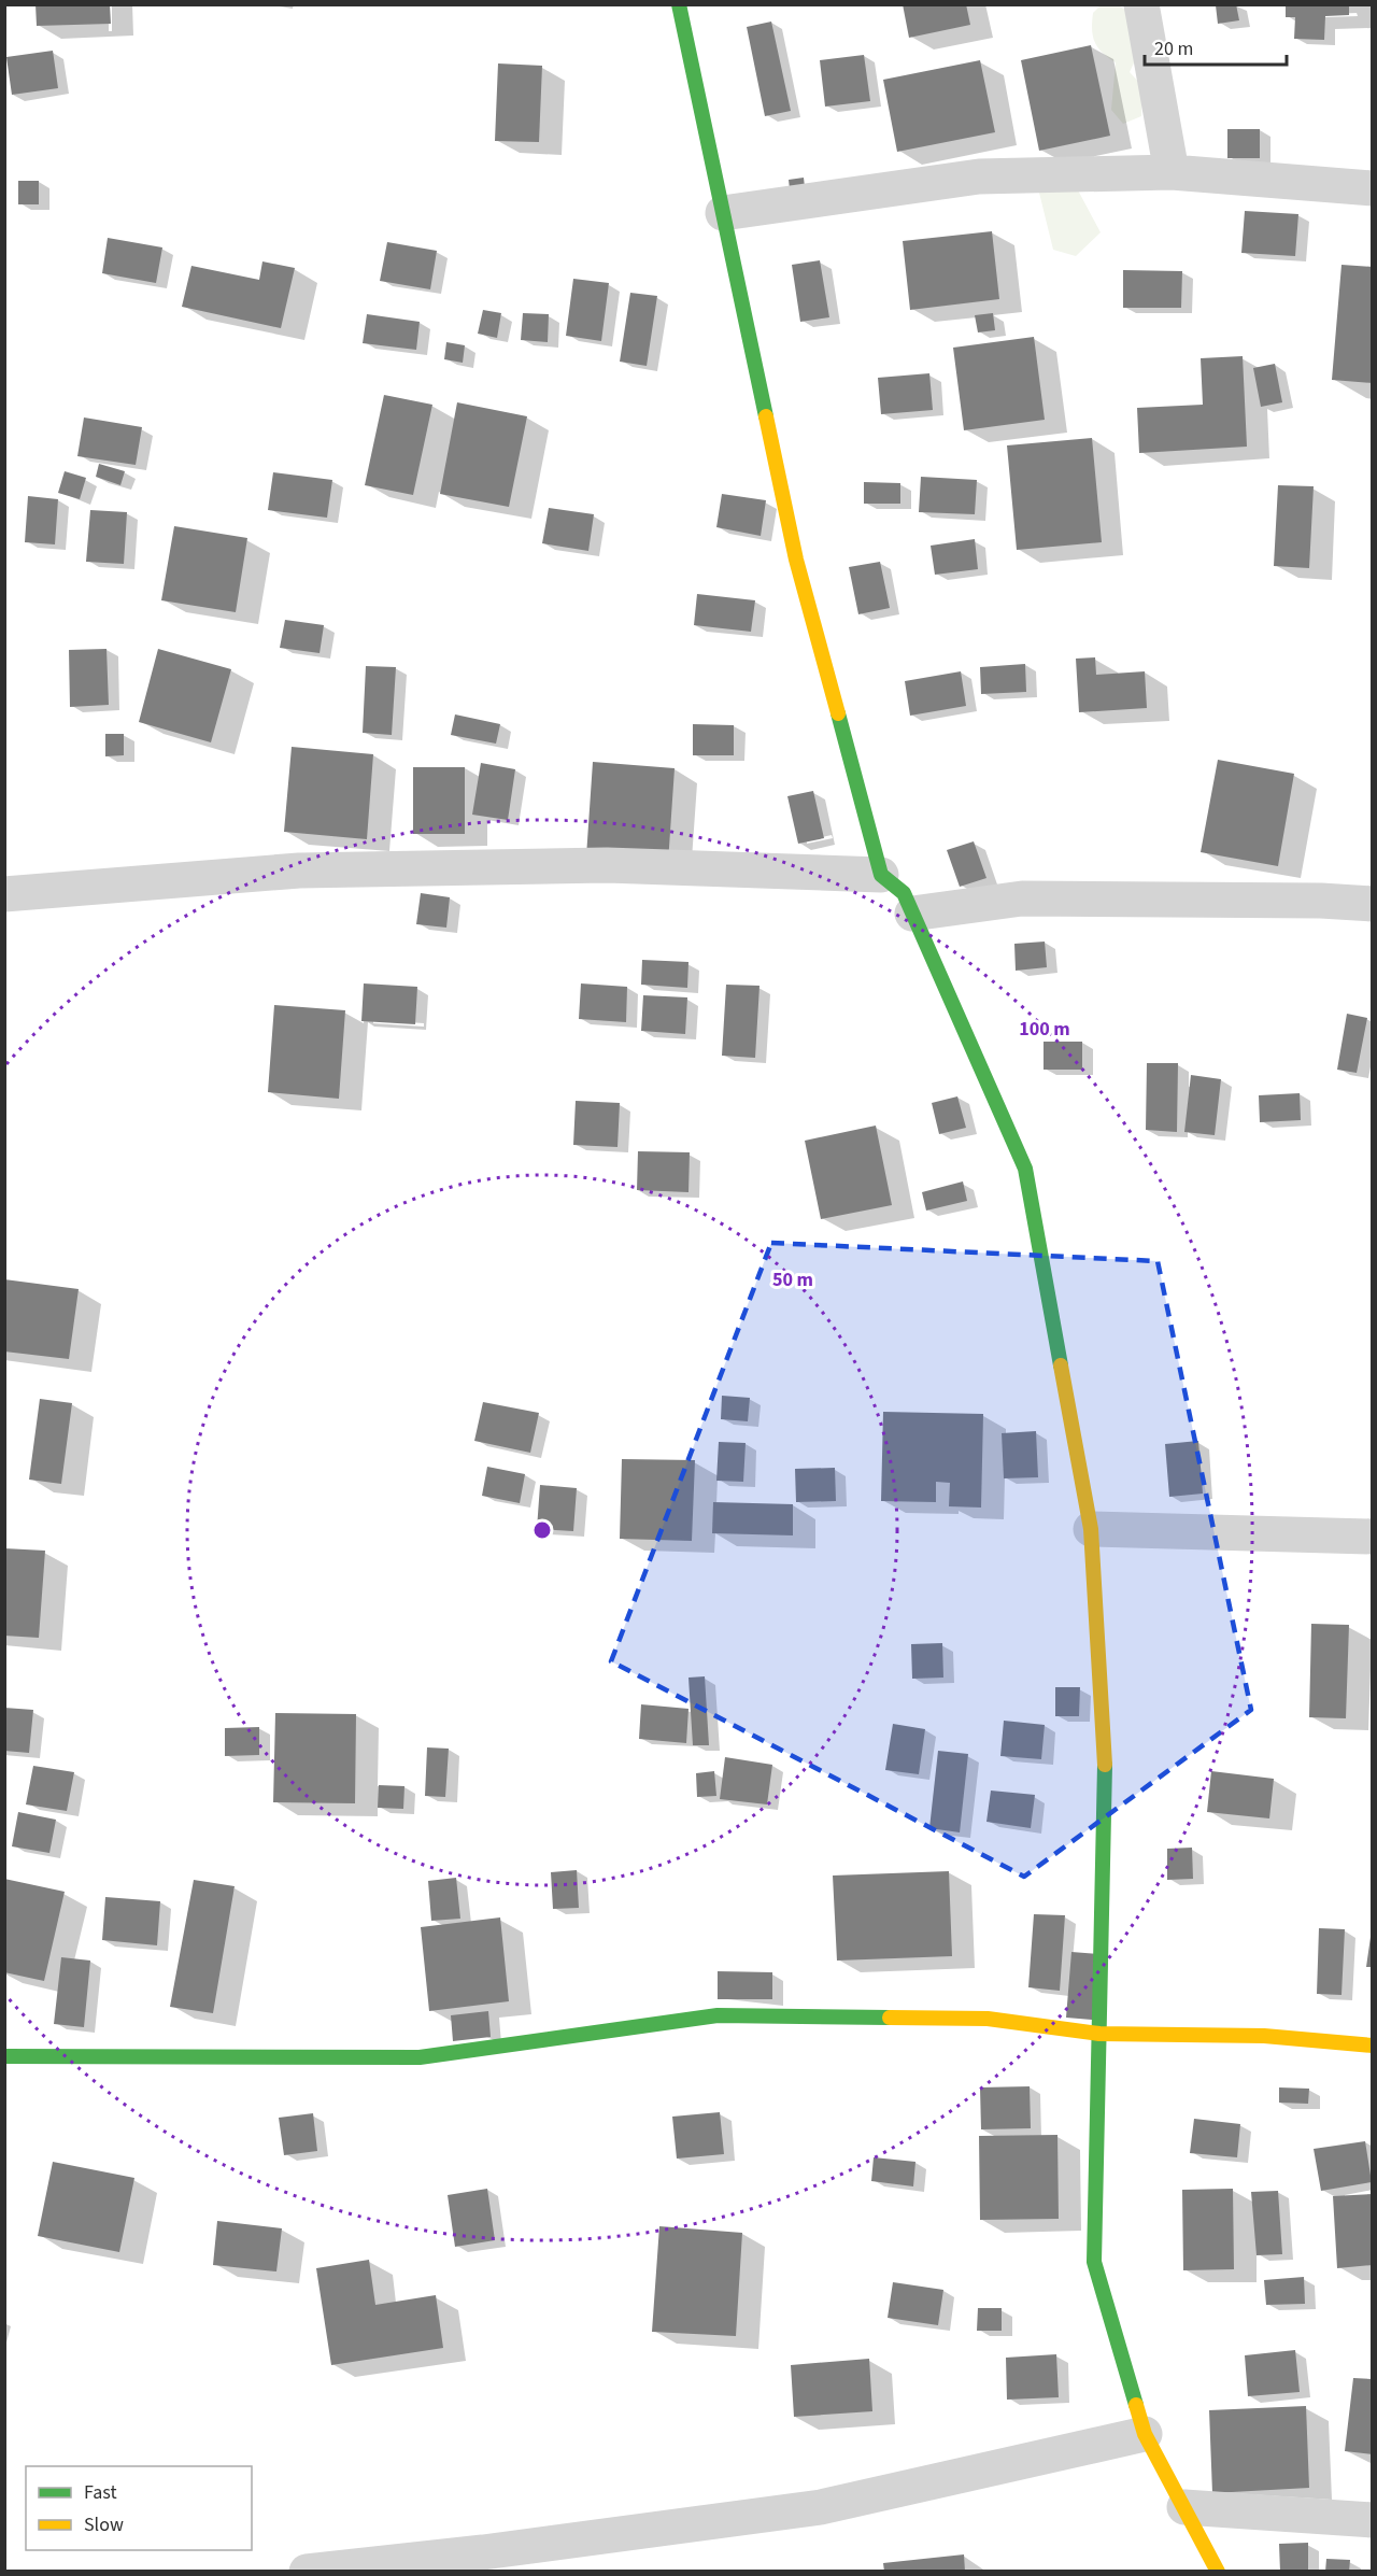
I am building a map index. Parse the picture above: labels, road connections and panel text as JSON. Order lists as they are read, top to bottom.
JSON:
{
  "legend": ["Fast", "Slow"],
  "scale_bar": "20 m",
  "rings": ["100 m", "50 m"]
}
